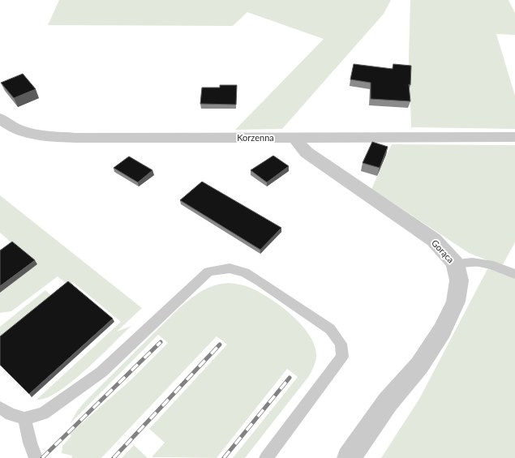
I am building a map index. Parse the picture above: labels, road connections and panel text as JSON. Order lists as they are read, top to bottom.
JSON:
{
  "streets": {
    "street": ["Korzenna", "Gorąca"]
  },
  "crossings": [
    ["Korzenna", "Gorąca"]
  ]
}
